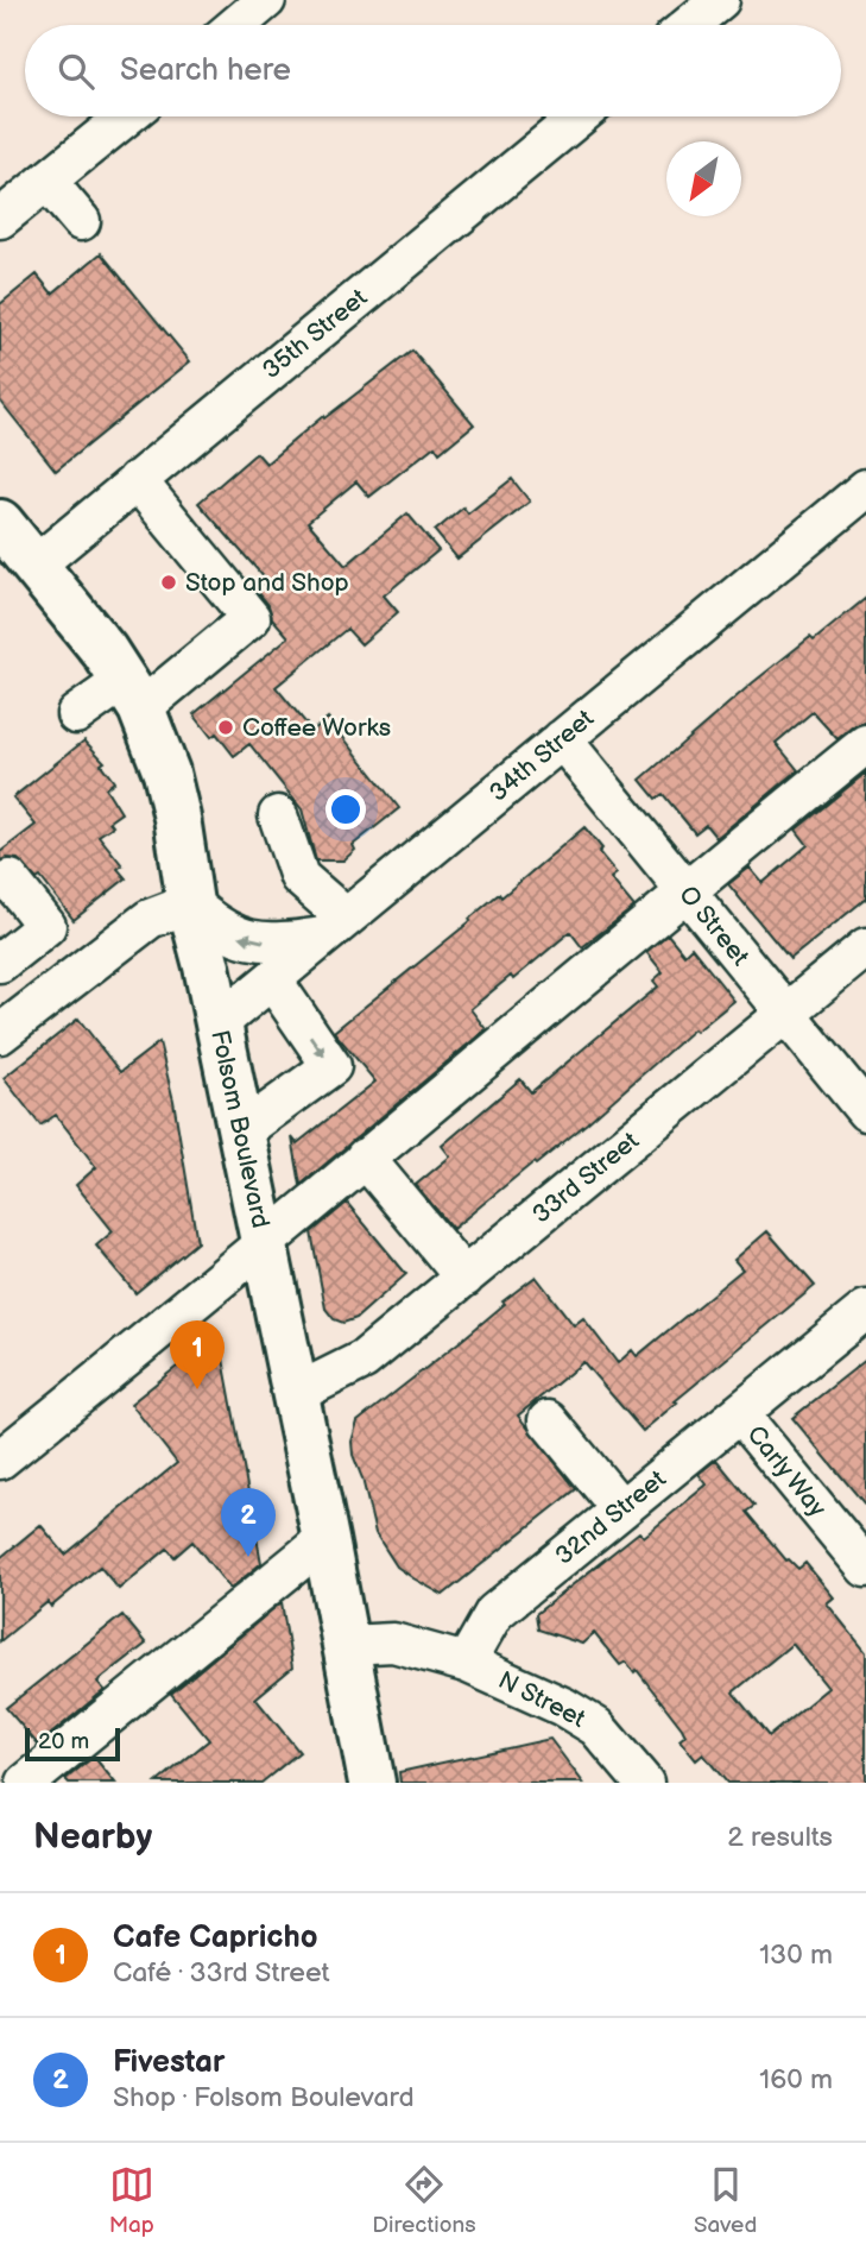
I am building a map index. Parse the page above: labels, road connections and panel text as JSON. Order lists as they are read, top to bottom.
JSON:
{
  "streets": {
    "main road": ["Folsom Boulevard"],
    "street": [
      "35th Street",
      "34th Street",
      "O Street",
      "33rd Street",
      "Carly Way",
      "32nd Street",
      "N Street"
    ]
  },
  "crossings": [
    ["35th Street", "Folsom Boulevard"],
    ["34th Street", "O Street"],
    ["34th Street", "Folsom Boulevard"],
    ["O Street", "33rd Street"],
    ["Folsom Boulevard", "33rd Street"],
    ["Carly Way", "32nd Street"],
    ["32nd Street", "N Street"]
  ],
  "places": ["Stop and Shop", "Coffee Works"],
  "scale_bar": "20 m",
  "north": "bottom left",
  "page": {
    "search": "Search here",
    "pins": ["1", "2"],
    "scale": "20 m",
    "heading": ["Nearby", "2 results"],
    "list": [
      {
        "mark": "1",
        "name": "Cafe Capricho",
        "note": "Café · 33rd Street",
        "value": "130 m"
      },
      {
        "mark": "2",
        "name": "Fivestar",
        "note": "Shop · Folsom Boulevard",
        "value": "160 m"
      }
    ],
    "nav": ["Map", "Directions", "Saved"]
  }
}
